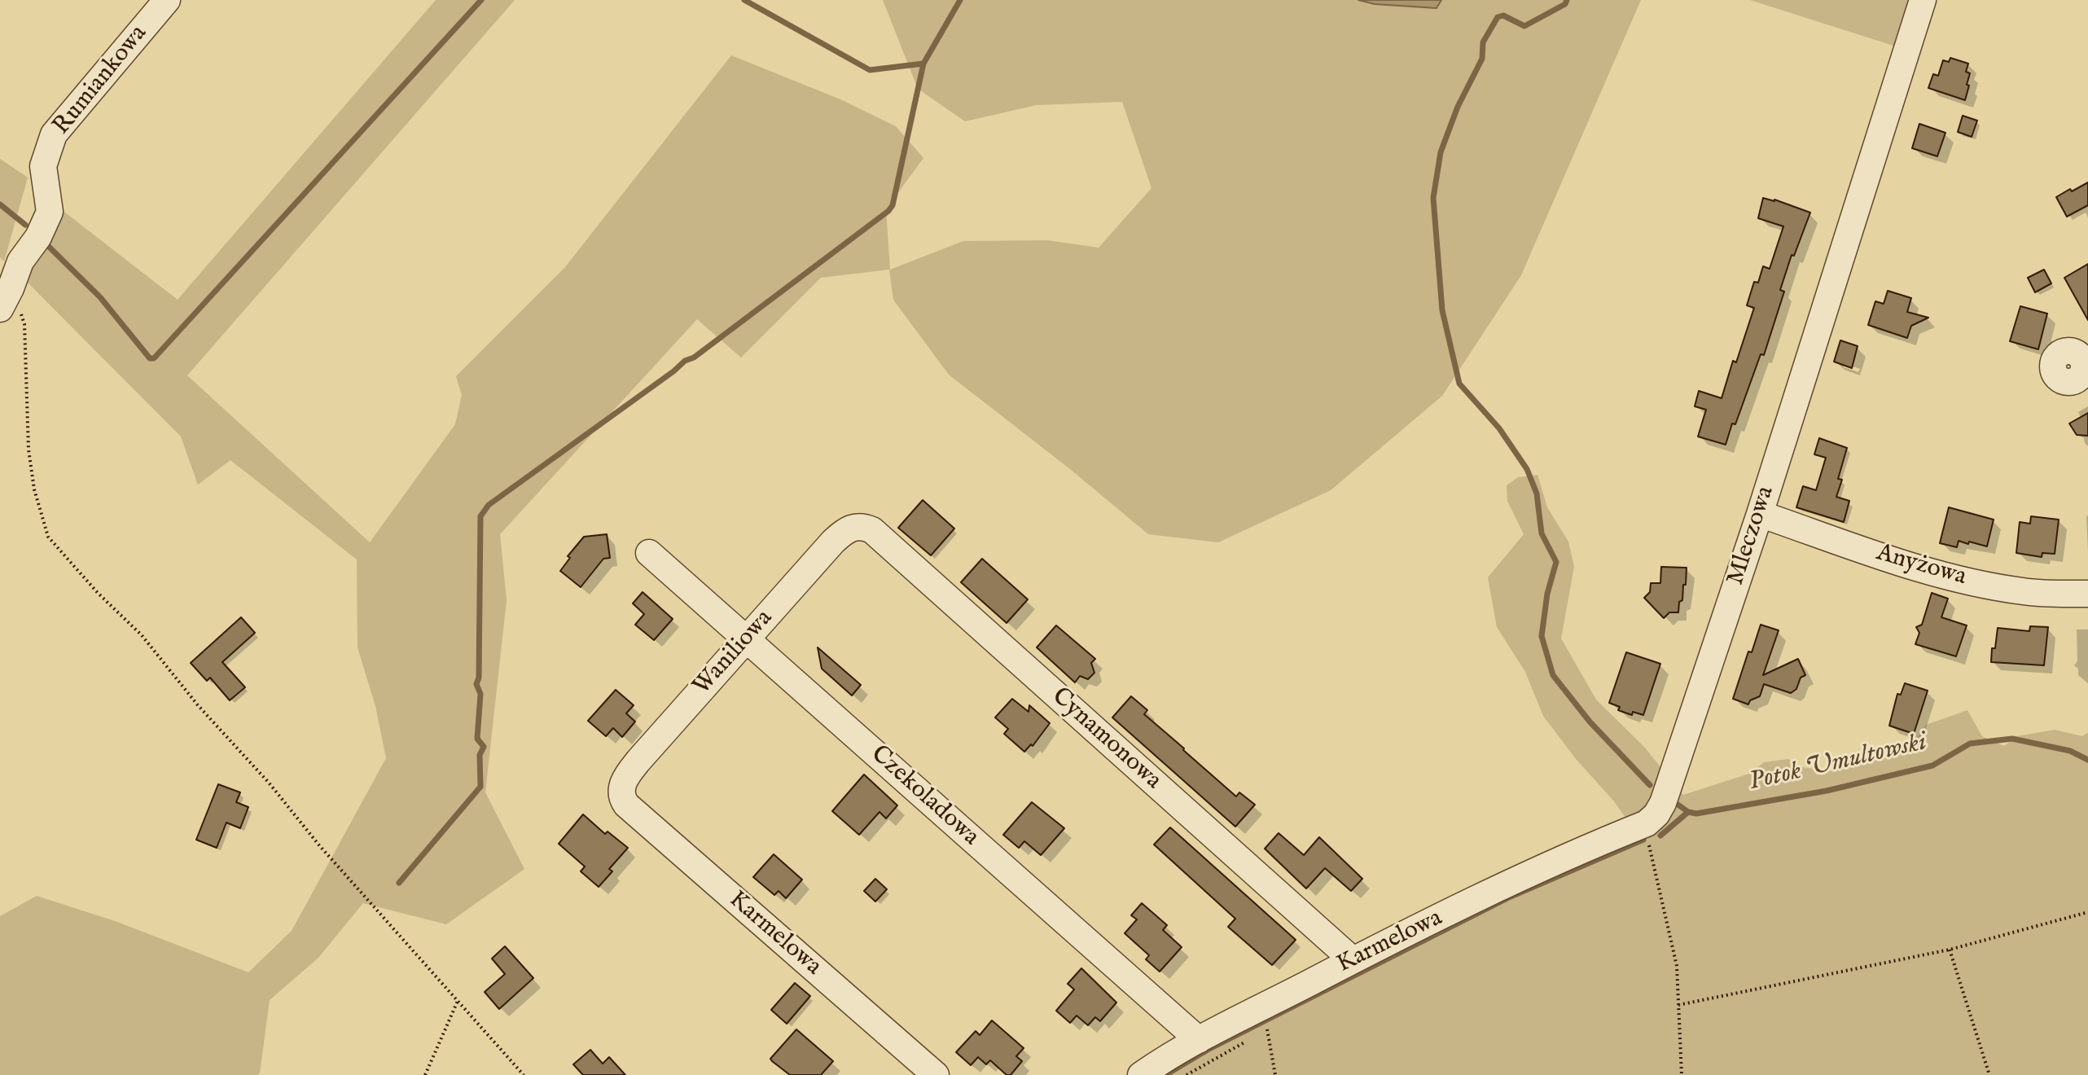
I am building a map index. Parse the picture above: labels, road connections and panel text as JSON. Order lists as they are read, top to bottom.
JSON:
{
  "streets": {
    "street": [
      "Rumiankowa",
      "Mleczowa",
      "Anyżowa",
      "Waniliowa",
      "Cynamonowa",
      "Czekoladowa",
      "Karmelowa"
    ]
  },
  "crossings": [
    ["Mleczowa", "Anyżowa"],
    ["Mleczowa", "Karmelowa"],
    ["Waniliowa", "Cynamonowa"],
    ["Waniliowa", "Czekoladowa"],
    ["Waniliowa", "Karmelowa"],
    ["Cynamonowa", "Karmelowa"],
    ["Czekoladowa", "Karmelowa"]
  ],
  "water": ["Potok Umultowski"]
}
